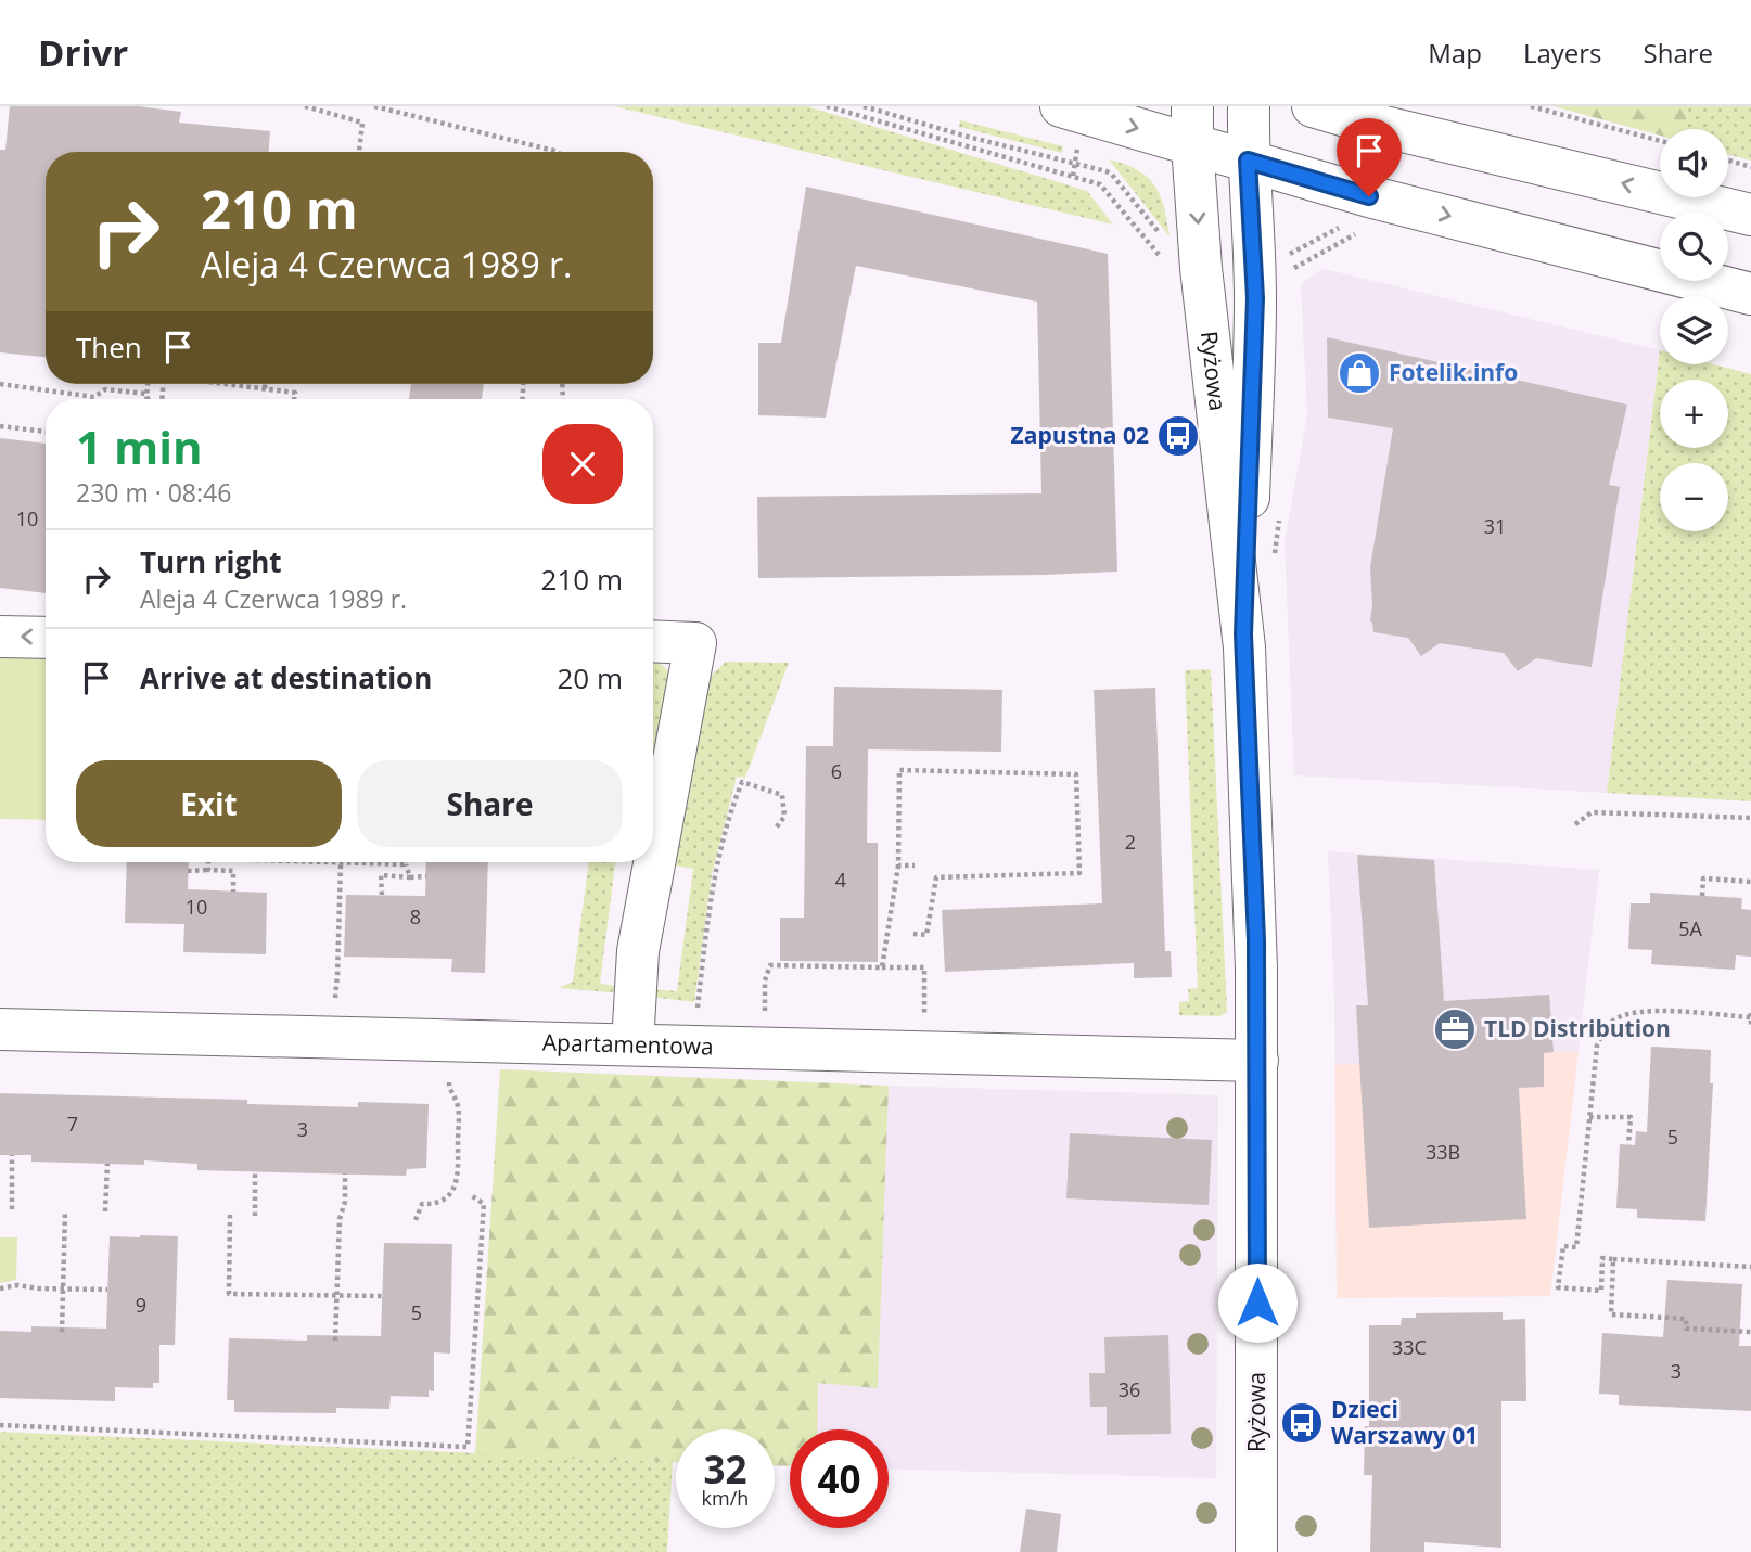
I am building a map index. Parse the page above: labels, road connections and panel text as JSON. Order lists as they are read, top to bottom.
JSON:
{
  "streets": {
    "street": ["Ryżowa", "Apartamentowa"]
  },
  "crossings": [
    ["Ryżowa", "Apartamentowa"]
  ],
  "places": {
    "shop": ["Fotelik.info"],
    "bus stop": ["Zapustna 02", "Dzieci Warszawy 01"],
    "office": ["TLD Distribution"]
  },
  "house_numbers": [
    "10",
    "31",
    "6",
    "2",
    "4",
    "10",
    "8",
    "5A",
    "7",
    "3",
    "5",
    "33B",
    "9",
    "5",
    "33C",
    "3",
    "36"
  ],
  "page": {
    "header": "Drivr",
    "nav": ["Map", "Layers", "Share"],
    "map_buttons": ["+", "−"],
    "turn": ["210 m", "Aleja 4 Czerwca 1989 r."],
    "then": "Then",
    "heading": ["1 min", "230 m · 08:46"],
    "list": [
      {
        "name": "Turn right",
        "note": "Aleja 4 Czerwca 1989 r.",
        "value": "210 m"
      },
      {
        "name": "Arrive at destination",
        "value": "20 m"
      }
    ],
    "buttons": ["Exit", "Share"],
    "speed": "32 km/h",
    "limit": "40"
  }
}
